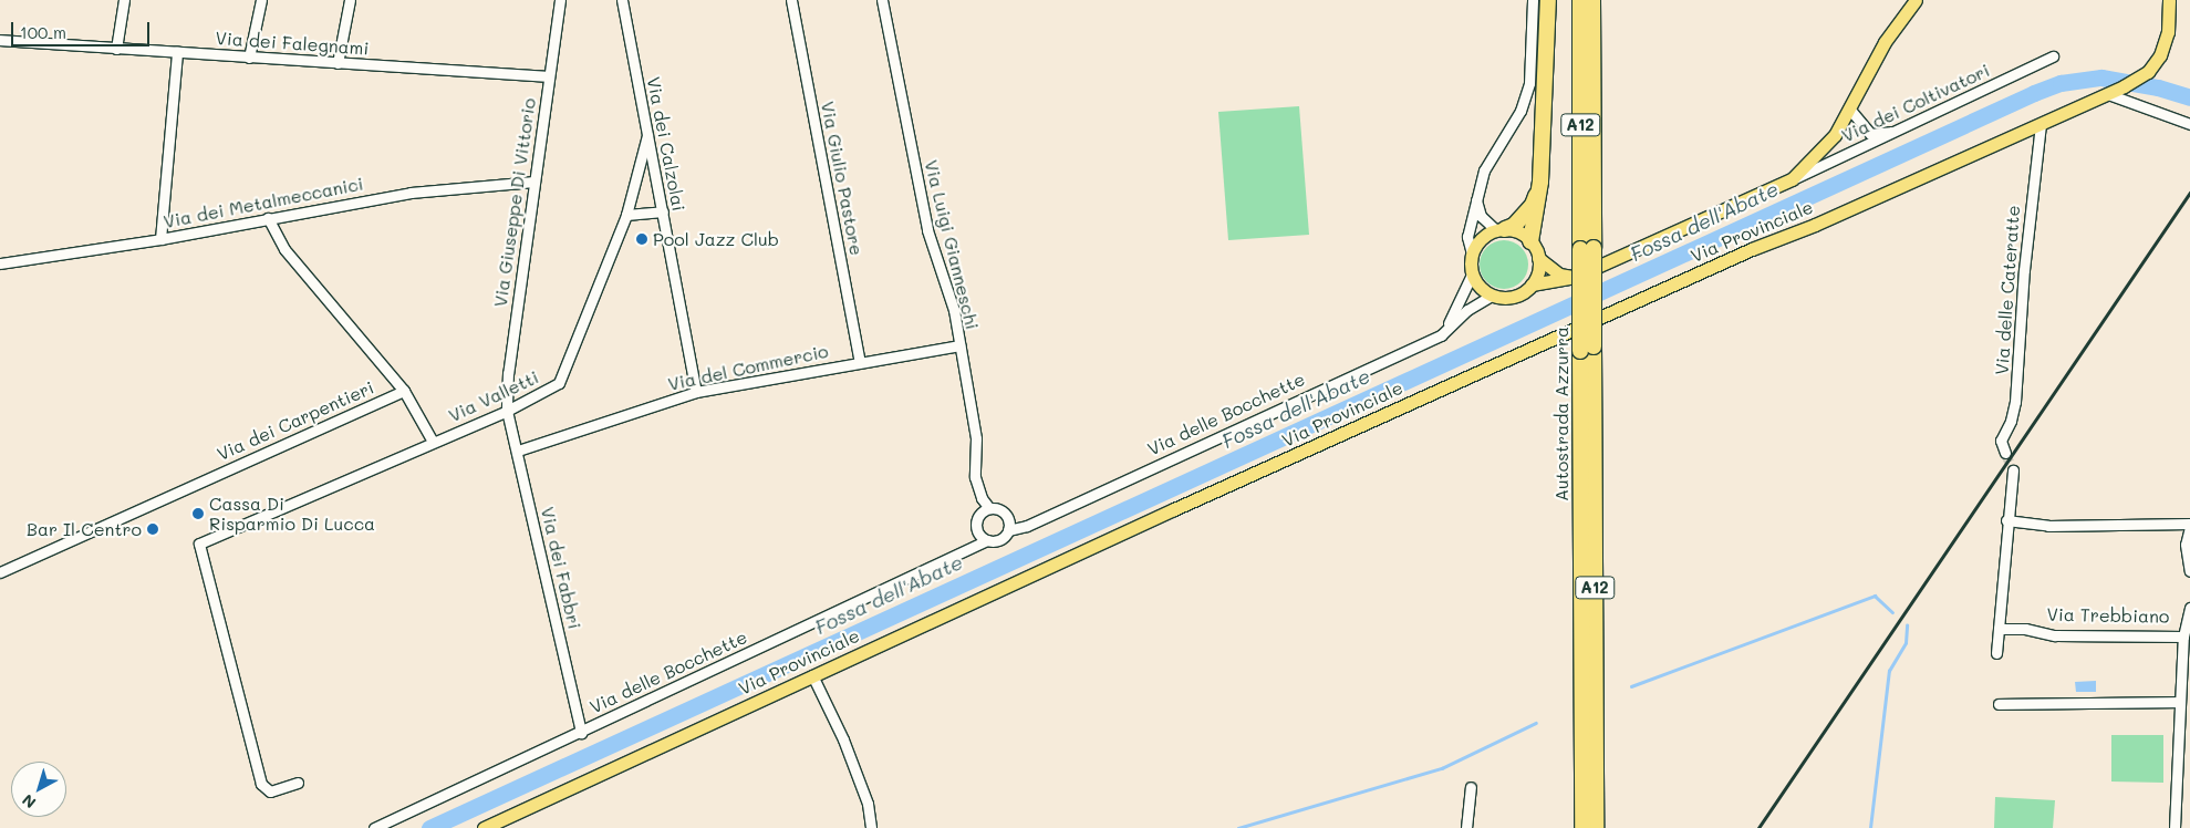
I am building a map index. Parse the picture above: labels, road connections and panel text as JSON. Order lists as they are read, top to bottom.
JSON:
{
  "streets": {
    "highway": ["A12", "Autostrada Azzurra"],
    "main road": ["Via Provinciale"],
    "street": [
      "Via dei Falegnami",
      "Via dei Coltivatori",
      "Via dei Calzolai",
      "Via Giulio Pastore",
      "Via dei Metalmeccanici",
      "Via Giuseppe Di Vittorio",
      "Via Luigi Gianneschi",
      "Via delle Cateratte",
      "Via del Commercio",
      "Via Valletti",
      "Via delle Bocchette",
      "Via dei Carpentieri",
      "Via dei Fabbri",
      "Via Trebbiano"
    ]
  },
  "crossings": [
    ["Via dei Falegnami", "Via Giuseppe Di Vittorio"],
    ["Via dei Calzolai", "Via del Commercio"],
    ["Via dei Calzolai", "Via Valletti"],
    ["Via Giulio Pastore", "Via del Commercio"],
    ["Via dei Metalmeccanici", "Via Giuseppe Di Vittorio"],
    ["Via dei Metalmeccanici", "Via dei Carpentieri"],
    ["Via Giuseppe Di Vittorio", "Via Valletti"],
    ["Via Giuseppe Di Vittorio", "Via dei Fabbri"],
    ["Via Provinciale", "Via delle Cateratte"],
    ["Via Luigi Gianneschi", "Via del Commercio"],
    ["Via Luigi Gianneschi", "Via delle Bocchette"],
    ["Via del Commercio", "Via dei Fabbri"],
    ["Via Valletti", "Via dei Fabbri"],
    ["Via delle Bocchette", "Via dei Fabbri"]
  ],
  "water": ["Fossa dell'Abate"],
  "places": ["Pool Jazz Club", "Cassa Di Risparmio Di Lucca", "Bar Il Centro"],
  "scale_bar": "100 m",
  "north": "bottom left"
}
